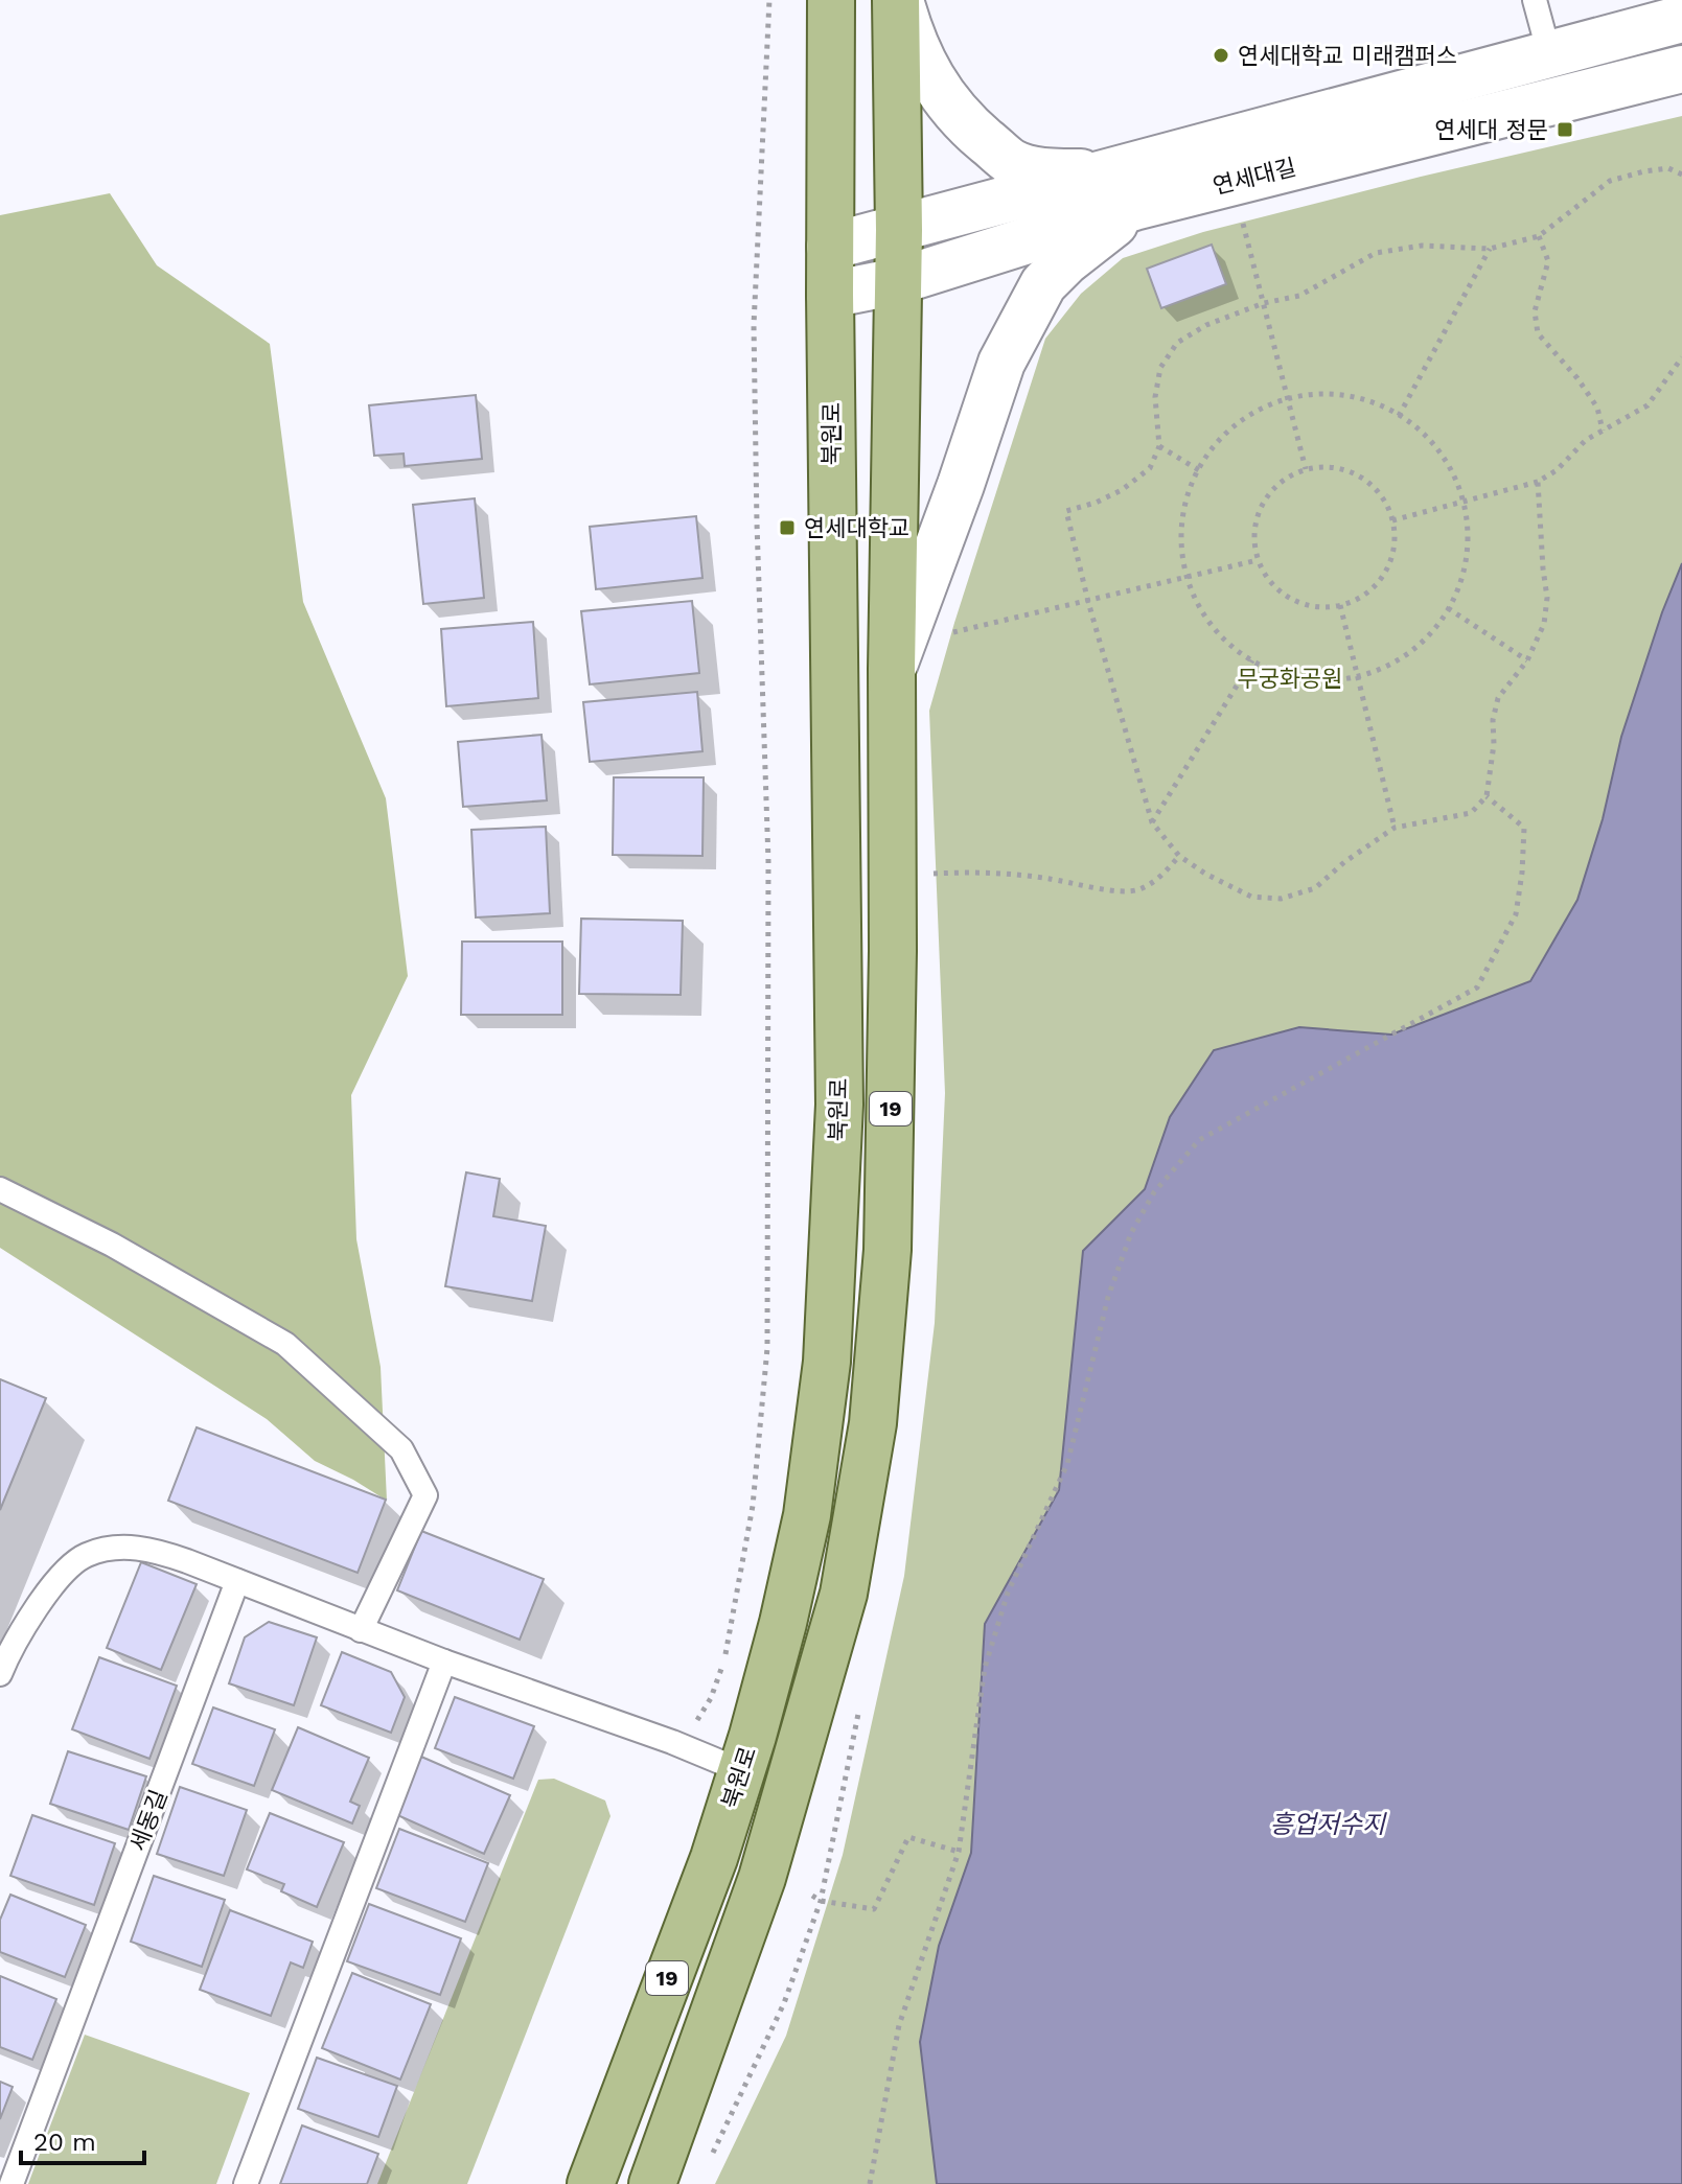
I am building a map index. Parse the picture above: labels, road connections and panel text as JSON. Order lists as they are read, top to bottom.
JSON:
{
  "streets": {
    "main road": ["북원로", "19"],
    "street": ["연세대길"],
    "lane": ["세동길"]
  },
  "crossings": [
    ["연세대길", "북원로"]
  ],
  "water": ["흥업저수지"],
  "parks": ["무궁화공원"],
  "places": {
    "other": ["연세대학교 미래캠퍼스"],
    "transit": ["연세대 정문", "연세대학교"]
  },
  "scale_bar": "20 m"
}
